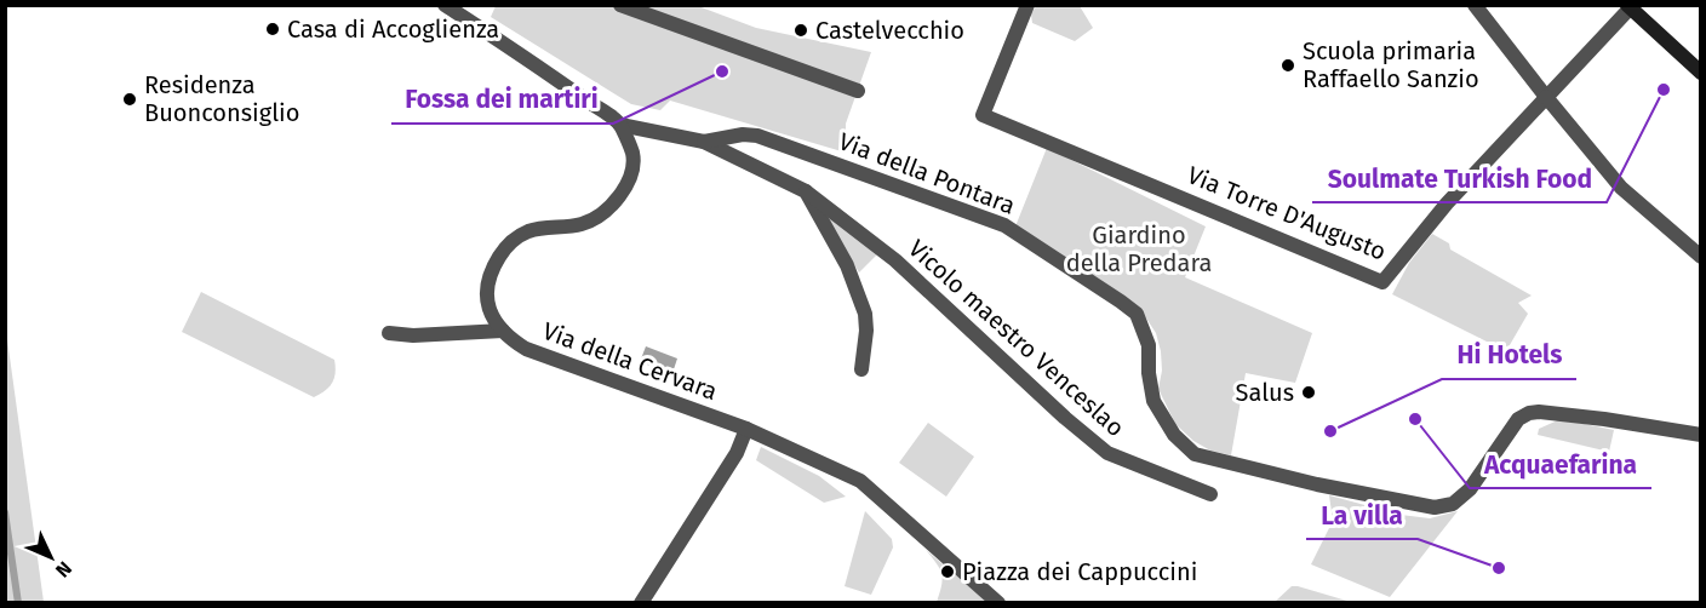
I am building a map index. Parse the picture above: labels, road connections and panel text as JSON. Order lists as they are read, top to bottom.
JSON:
{
  "streets": {
    "street": [
      "Via della Pontara",
      "Via Torre D'Augusto",
      "Vicolo maestro Venceslao",
      "Via della Cervara"
    ]
  },
  "crossings": [
    ["Via della Pontara", "Vicolo maestro Venceslao"]
  ],
  "parks": ["Giardino della Predara"],
  "places": [
    "Casa di Accoglienza",
    "Castelvecchio",
    "Scuola primaria Raffaello Sanzio",
    "Fossa dei martiri",
    "Soulmate Turkish Food",
    "Residenza Buonconsiglio",
    "Salus",
    "Acquaefarina",
    "Hi Hotels",
    "La villa",
    "Piazza dei Cappuccini"
  ],
  "north": "bottom right"
}
